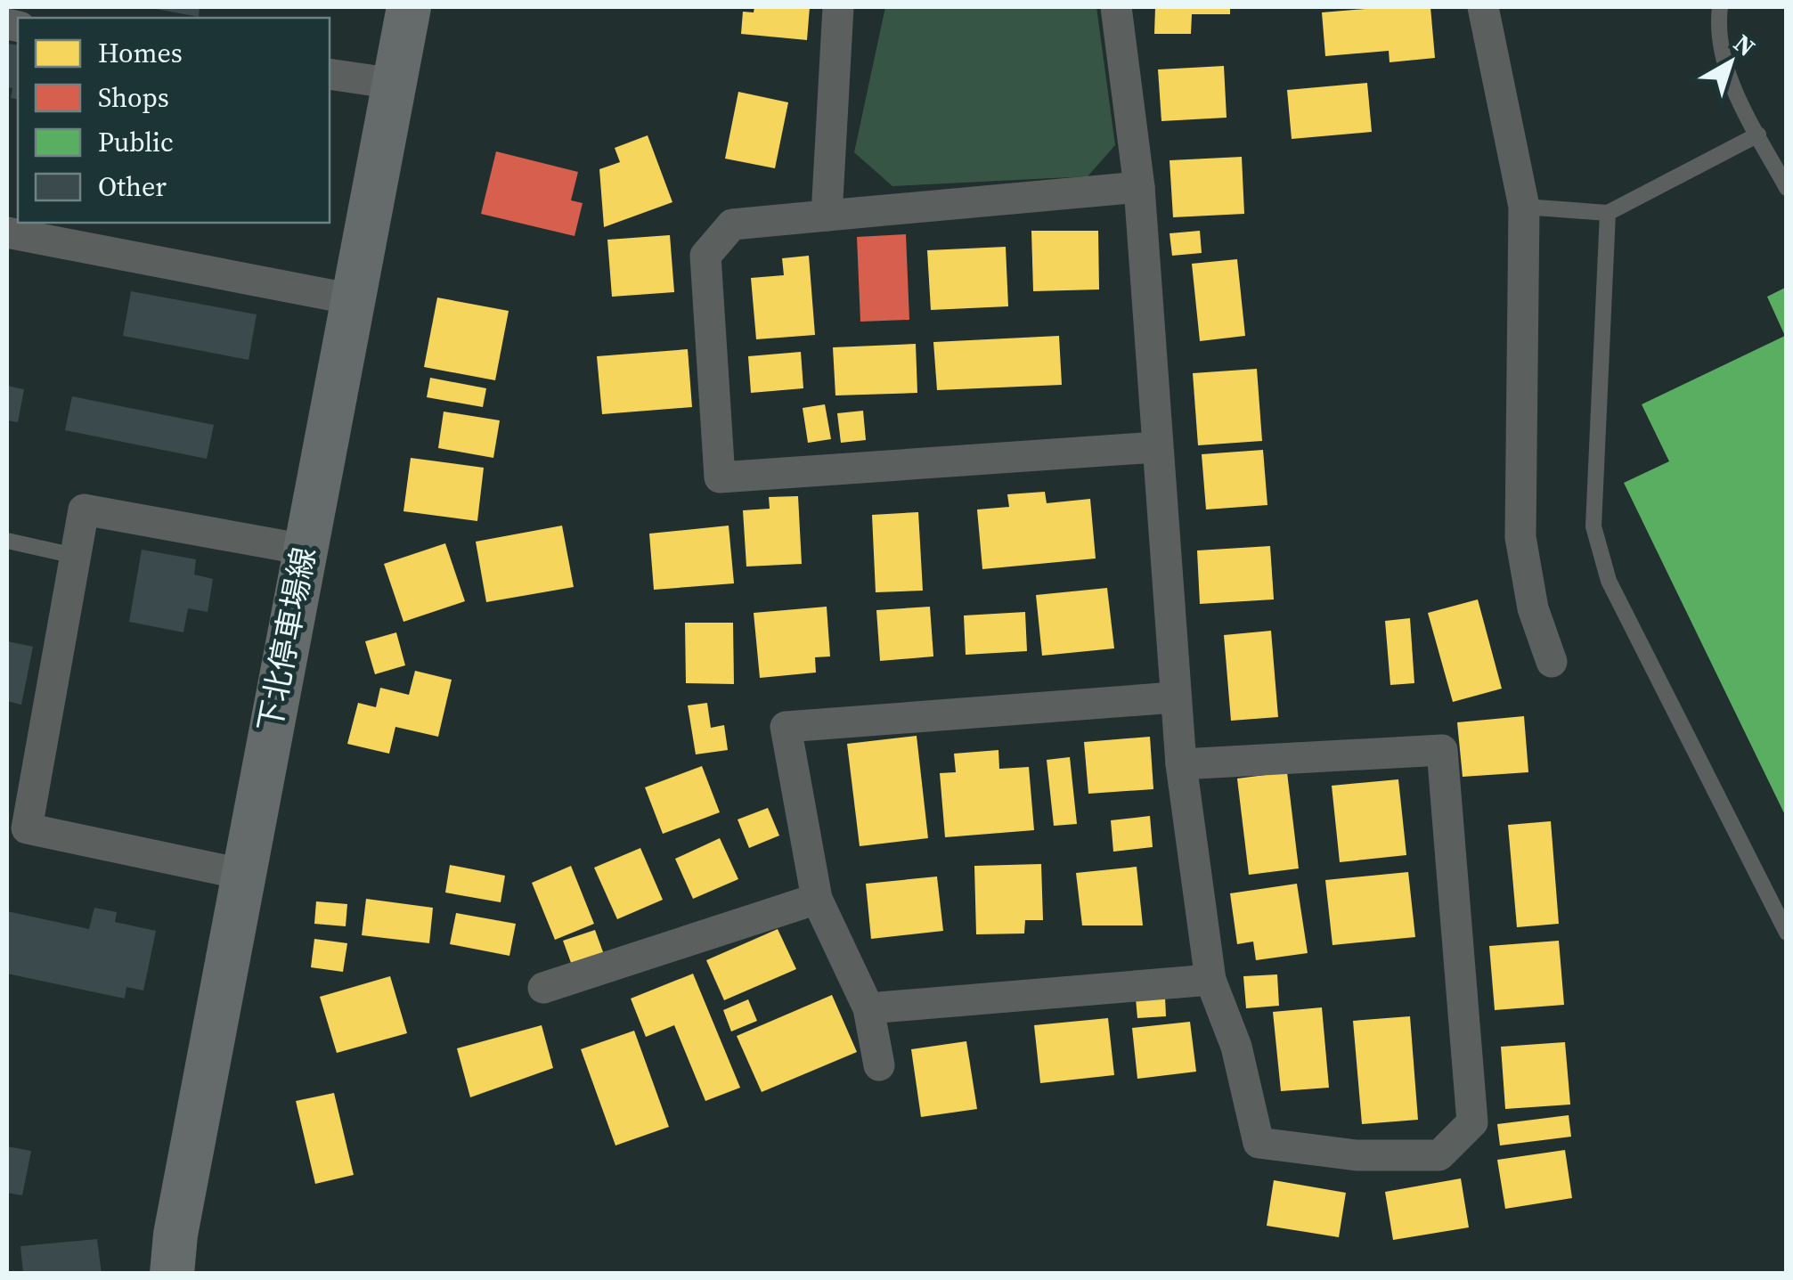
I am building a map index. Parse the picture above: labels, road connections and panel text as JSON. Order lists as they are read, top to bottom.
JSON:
{
  "streets": {
    "main road": ["下北停車場線"]
  },
  "legend": [
    "Homes",
    "Shops",
    "Public",
    "Other"
  ],
  "north": "top right"
}
